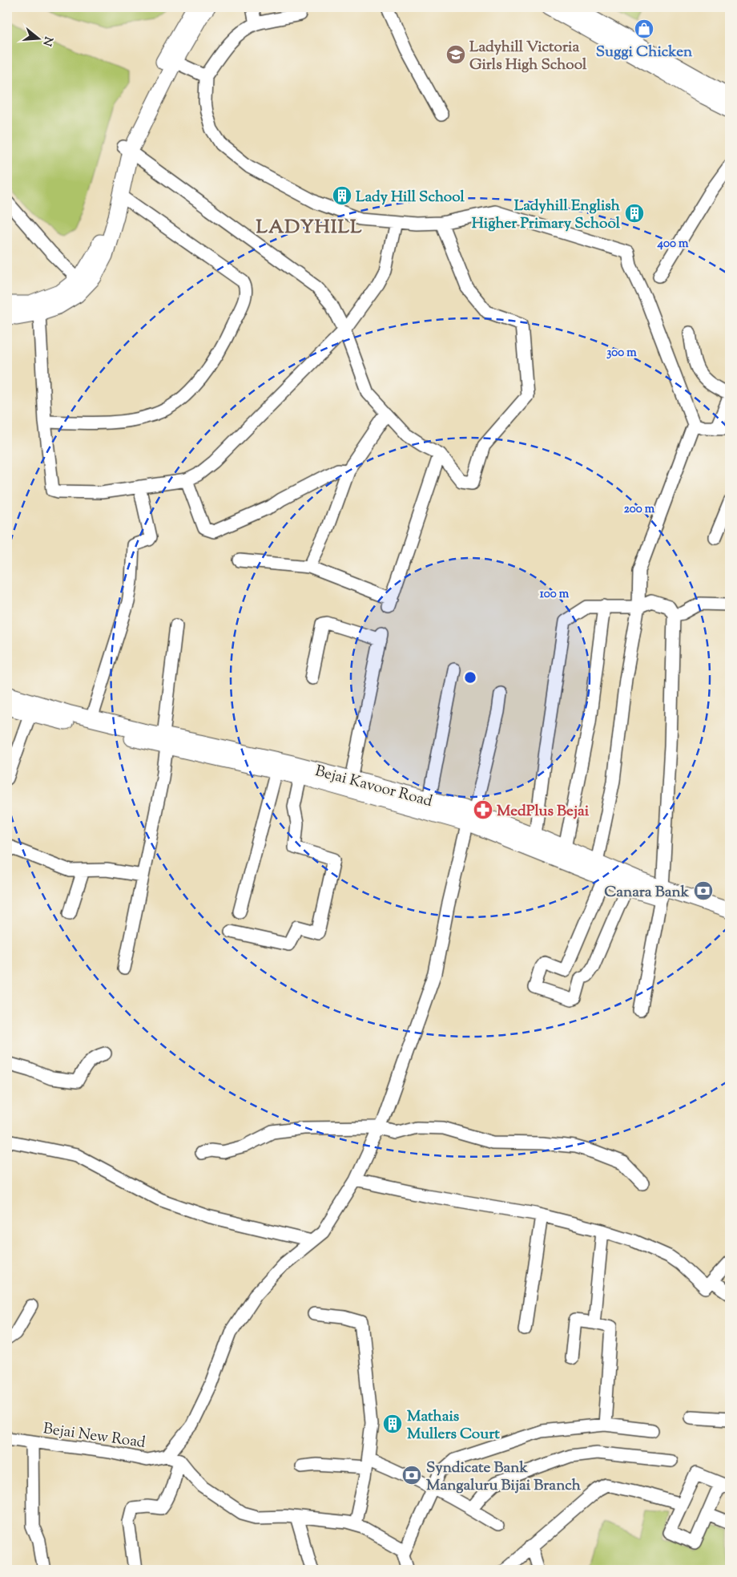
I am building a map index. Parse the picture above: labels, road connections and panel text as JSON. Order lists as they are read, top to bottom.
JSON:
{
  "streets": {
    "main road": ["Bejai Kavoor Road"],
    "street": ["Bejai New Road"]
  },
  "districts": ["LADYHILL"],
  "places": {
    "shop": ["Suggi Chicken"],
    "school or university": ["Ladyhill Victoria Girls High School"],
    "building": ["Lady Hill School", "Ladyhill English Higher Primary School", "Mathais Mullers Court"],
    "pharmacy": ["MedPlus Bejai"],
    "bank": ["Canara Bank", "Syndicate Bank Mangaluru Bijai Branch"]
  },
  "north": "right",
  "rings": [
    "400 m",
    "300 m",
    "200 m",
    "100 m"
  ]
}
